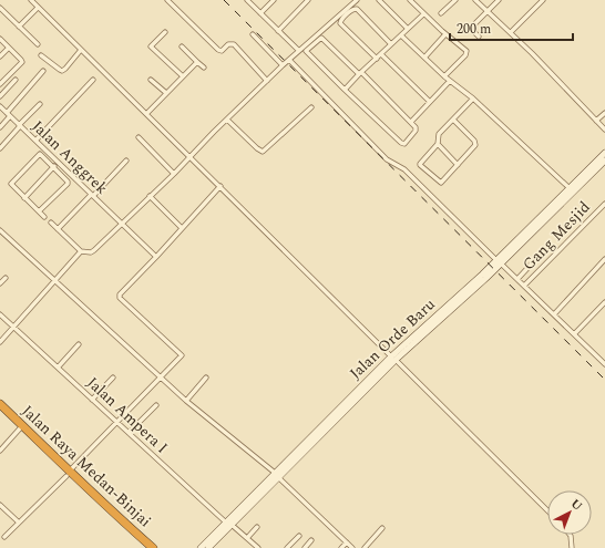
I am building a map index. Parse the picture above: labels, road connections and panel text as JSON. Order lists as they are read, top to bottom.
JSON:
{
  "streets": {
    "highway": ["Jalan Raya Medan-Binjai"],
    "main road": ["Jalan Orde Baru"],
    "street": ["Jalan Anggrek", "Gang Mesjid", "Jalan Ampera I"]
  },
  "crossings": [
    ["Jalan Orde Baru", "Jalan Ampera I"]
  ],
  "scale_bar": "200 m",
  "north": "top right"
}
